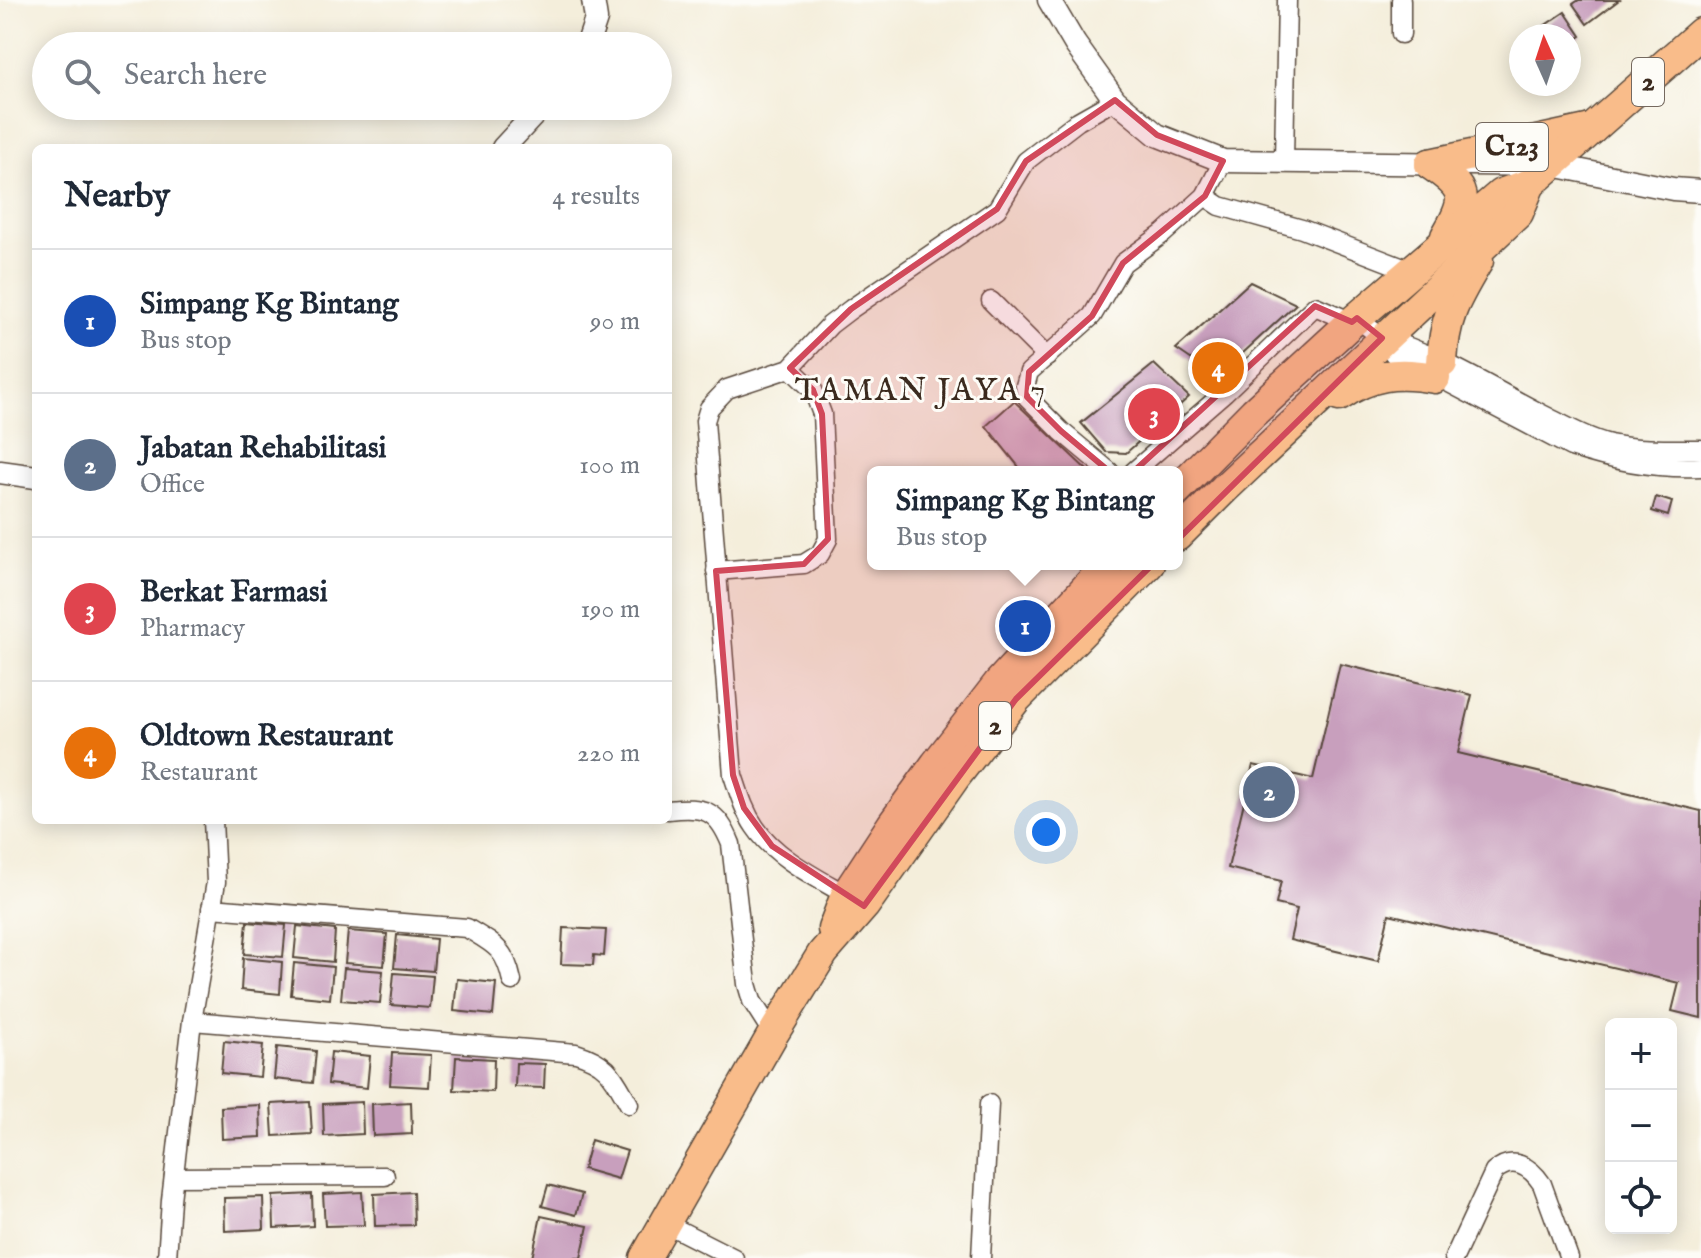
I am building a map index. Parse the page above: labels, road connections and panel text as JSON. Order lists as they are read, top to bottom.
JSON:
{
  "streets": {
    "highway": ["2", "C123"]
  },
  "crossings": [
    ["2", "C123"]
  ],
  "districts": ["TAMAN JAYA 7"],
  "north": "top",
  "page": {
    "search": "Search here",
    "heading": ["Nearby", "4 results"],
    "list": [
      {
        "mark": "1",
        "name": "Simpang Kg Bintang",
        "note": "Bus stop",
        "value": "90 m"
      },
      {
        "mark": "2",
        "name": "Jabatan Rehabilitasi",
        "note": "Office",
        "value": "100 m"
      },
      {
        "mark": "3",
        "name": "Berkat Farmasi",
        "note": "Pharmacy",
        "value": "190 m"
      },
      {
        "mark": "4",
        "name": "Oldtown Restaurant",
        "note": "Restaurant",
        "value": "220 m"
      }
    ],
    "pins": [
      "4",
      "3",
      "1",
      "2"
    ],
    "popup": ["Simpang Kg Bintang", "Bus stop"],
    "map_buttons": ["+", "−"]
  }
}
